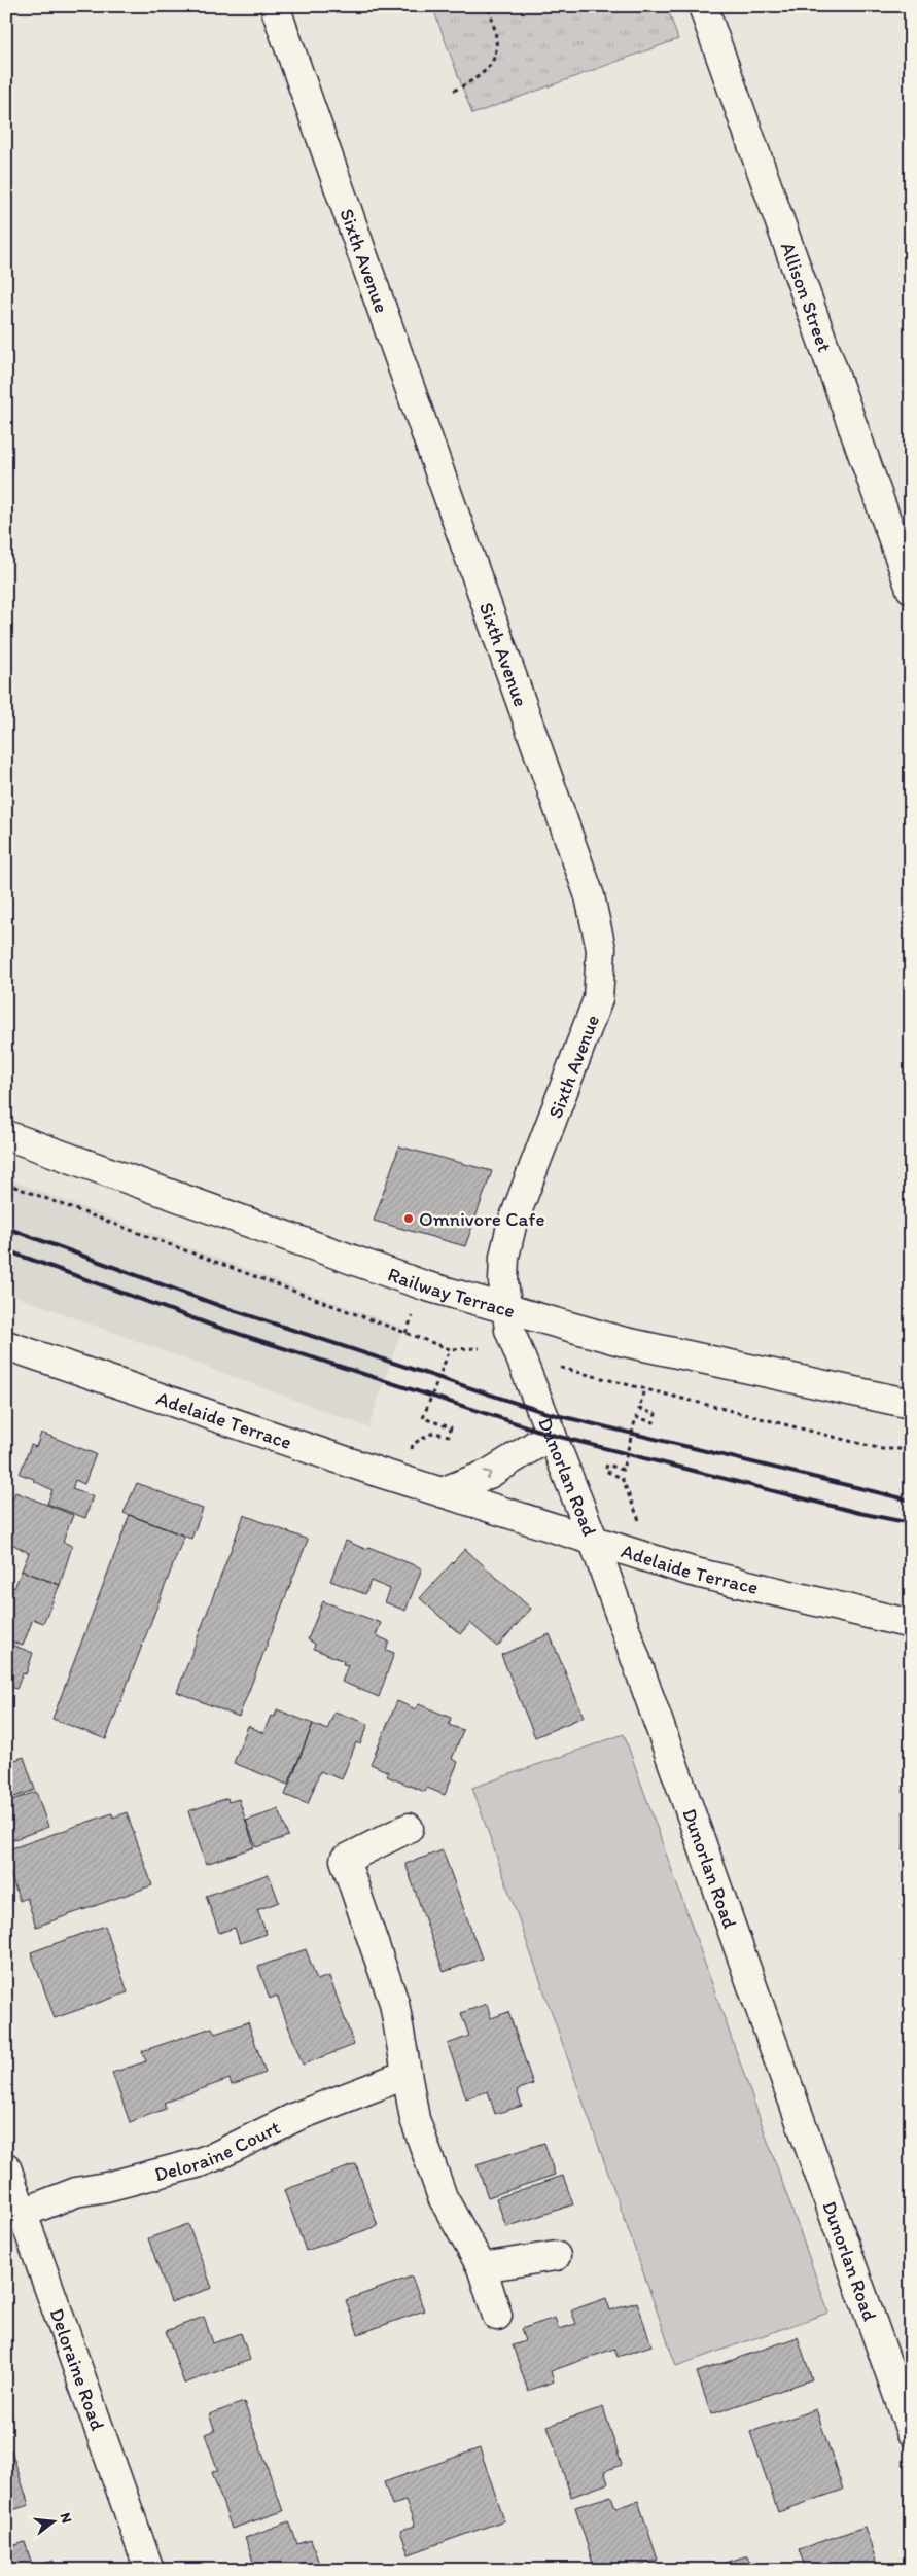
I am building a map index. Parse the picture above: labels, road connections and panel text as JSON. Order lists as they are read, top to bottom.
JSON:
{
  "streets": {
    "street": [
      "Sixth Avenue",
      "Allison Street",
      "Railway Terrace",
      "Adelaide Terrace",
      "Dunorlan Road",
      "Deloraine Court",
      "Deloraine Road"
    ]
  },
  "crossings": [
    ["Sixth Avenue", "Railway Terrace"],
    ["Sixth Avenue", "Dunorlan Road"],
    ["Railway Terrace", "Dunorlan Road"],
    ["Adelaide Terrace", "Dunorlan Road"],
    ["Deloraine Court", "Deloraine Road"]
  ],
  "places": ["Omnivore Cafe"],
  "north": "right"
}
